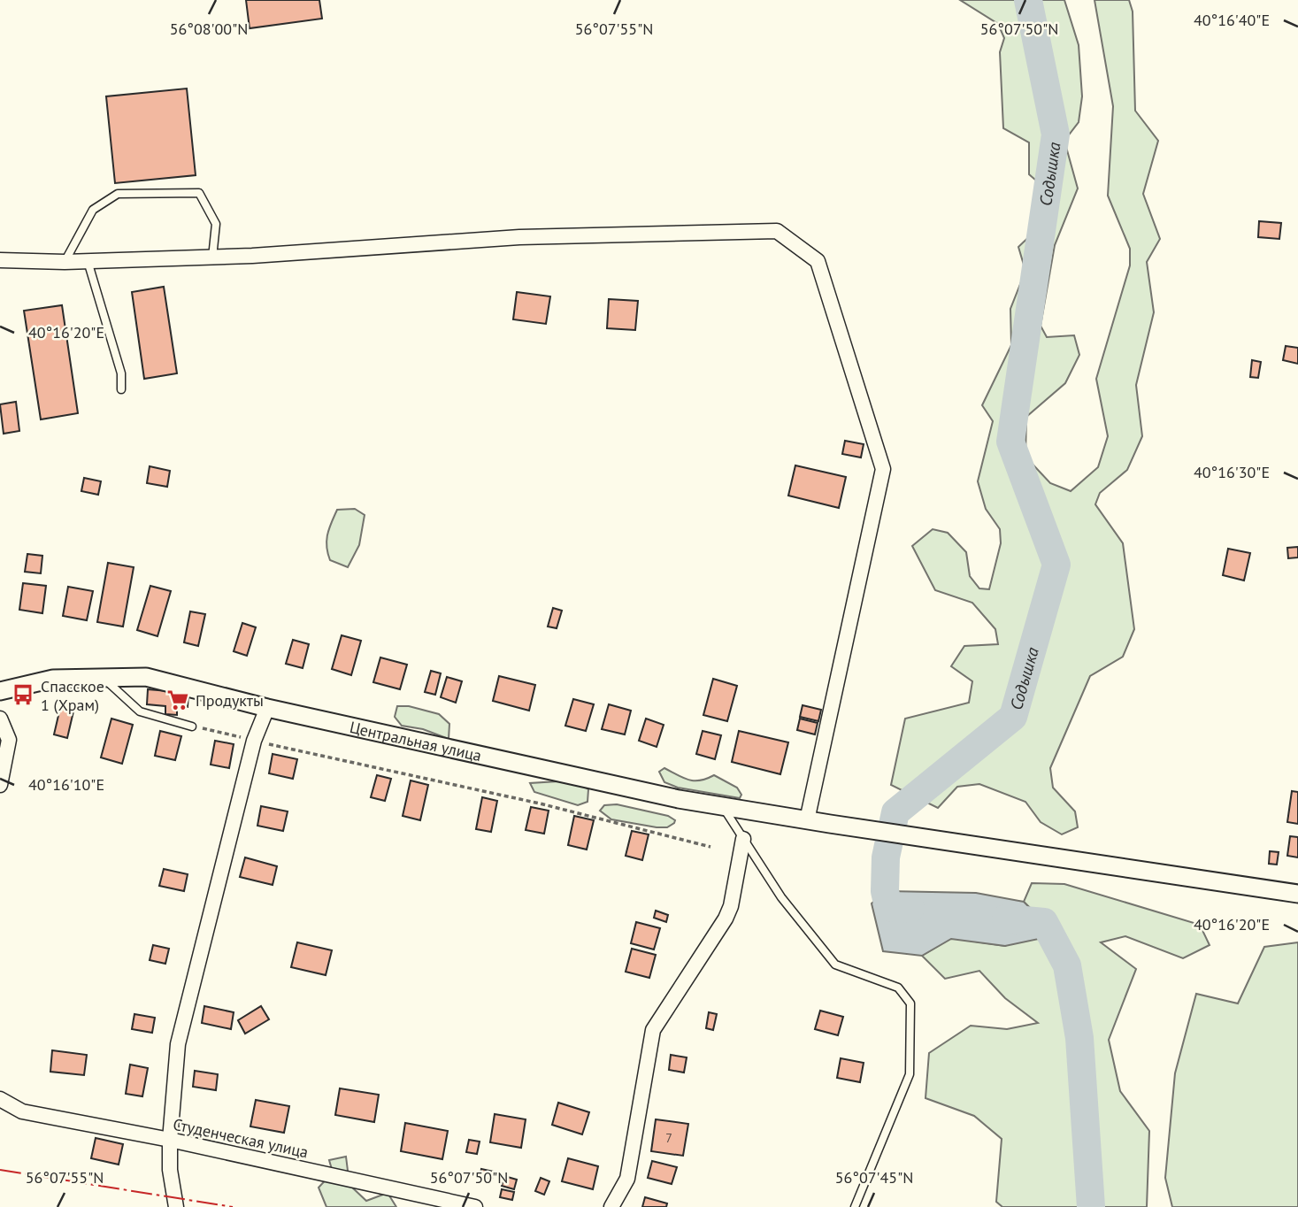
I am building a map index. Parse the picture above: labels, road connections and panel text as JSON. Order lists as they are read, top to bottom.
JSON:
{
  "streets": {
    "street": ["Центральная улица", "Студенческая улица"]
  },
  "water": ["Содышка"],
  "places": {
    "bus stop": ["Спасское 1 (Храм)"],
    "supermarket": ["Продукты"]
  },
  "house_numbers": ["7"],
  "coordinates": [
    "40°16'40\"E",
    "56°08'00\"N",
    "56°07'55\"N",
    "56°07'50\"N",
    "40°16'20\"E",
    "40°16'30\"E",
    "40°16'10\"E",
    "56°07'45\"N"
  ]
}
